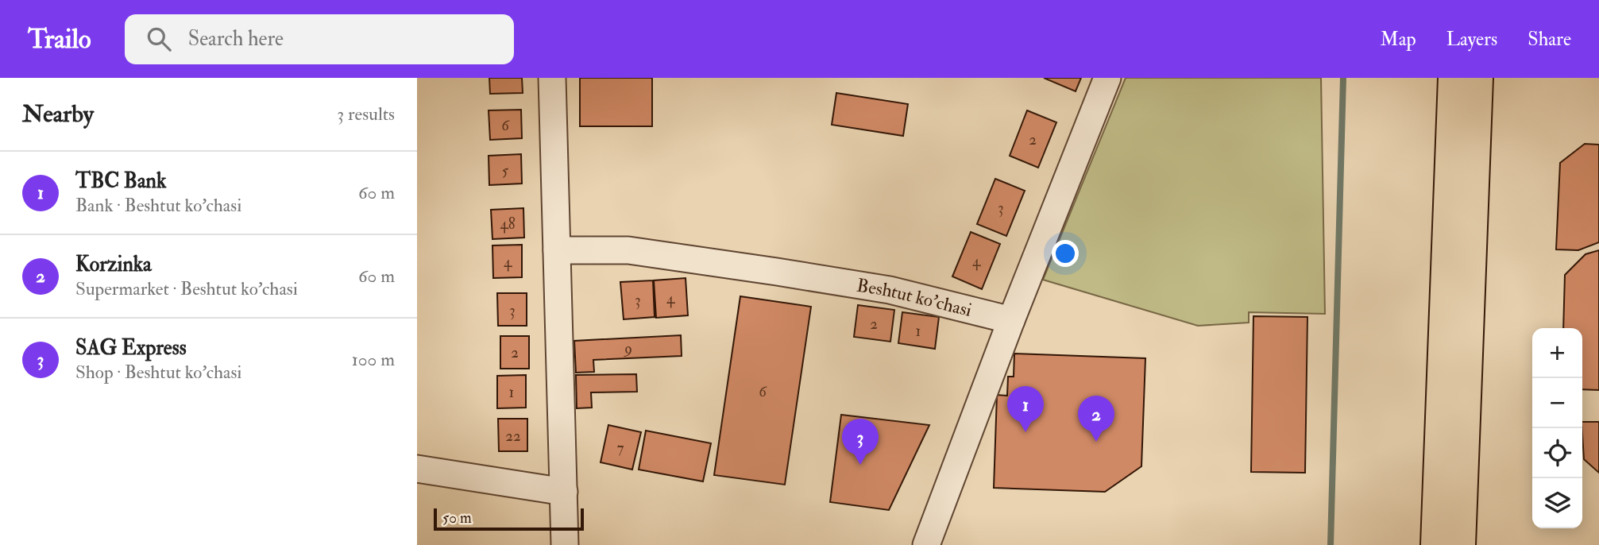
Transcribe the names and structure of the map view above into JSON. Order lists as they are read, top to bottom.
{
  "streets": {
    "street": ["Beshtut ko'chasi"]
  },
  "house_numbers": [
    "6",
    "2",
    "5",
    "3",
    "48",
    "4",
    "4",
    "4",
    "3",
    "3",
    "2",
    "1",
    "9",
    "2",
    "6",
    "1",
    "22",
    "7"
  ],
  "scale_bar": "50 m",
  "page": {
    "header": "Trailo",
    "search": "Search here",
    "nav": ["Map", "Layers", "Share"],
    "heading": ["Nearby", "3 results"],
    "list": [
      {
        "mark": "1",
        "name": "TBC Bank",
        "note": "Bank · Beshtut ko'chasi",
        "value": "60 m"
      },
      {
        "mark": "2",
        "name": "Korzinka",
        "note": "Supermarket · Beshtut ko'chasi",
        "value": "60 m"
      },
      {
        "mark": "3",
        "name": "SAG Express",
        "note": "Shop · Beshtut ko'chasi",
        "value": "100 m"
      }
    ],
    "map_buttons": ["+", "−"],
    "pins": ["1", "2", "3"],
    "scale": "50 m"
  }
}
